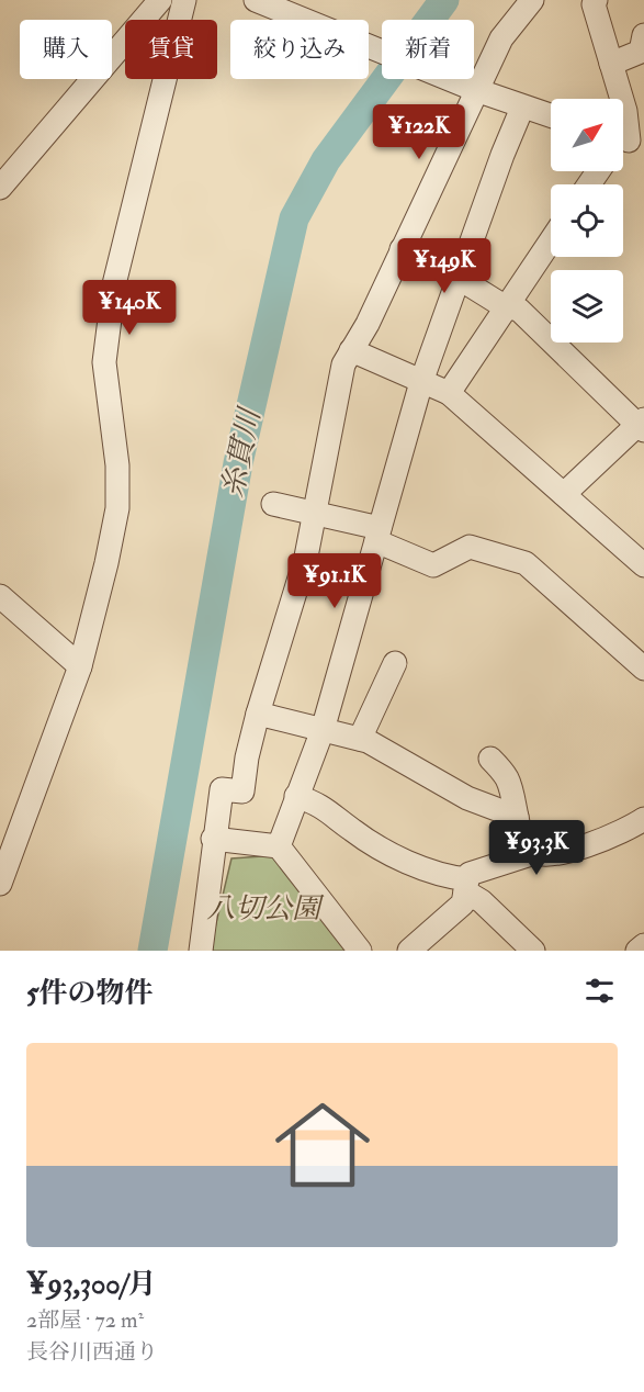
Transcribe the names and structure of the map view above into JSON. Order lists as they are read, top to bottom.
{
  "water": ["糸貫川"],
  "parks": ["八切公園"],
  "north": "top right",
  "page": {
    "chip": [
      "購入",
      "賃貸",
      "絞り込み",
      "新着"
    ],
    "price": [
      "¥122K",
      "¥149K",
      "¥140K",
      "¥91.1K",
      "¥93.3K"
    ],
    "heading": "5件の物件",
    "list": [
      {
        "name": "¥93,300/月",
        "note": "2部屋 · 72 m² · 長谷川西通り"
      }
    ]
  }
}
